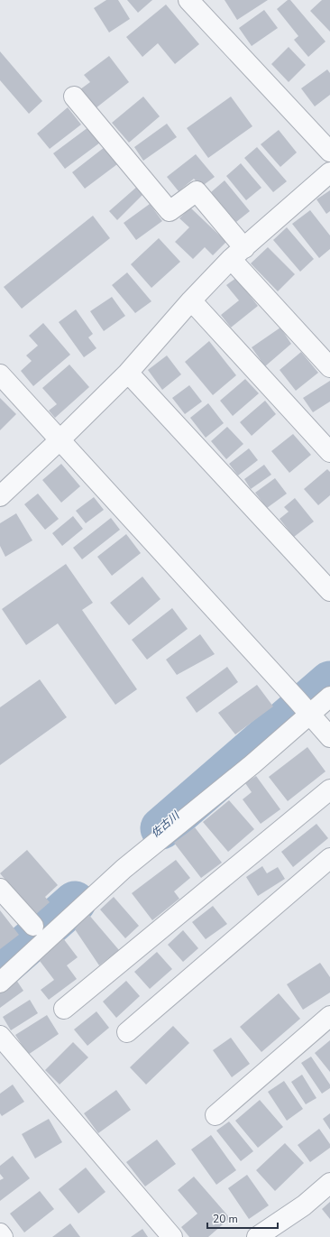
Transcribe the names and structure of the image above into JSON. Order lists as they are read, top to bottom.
{
  "water": ["佐古川"],
  "scale_bar": "20 m"
}
